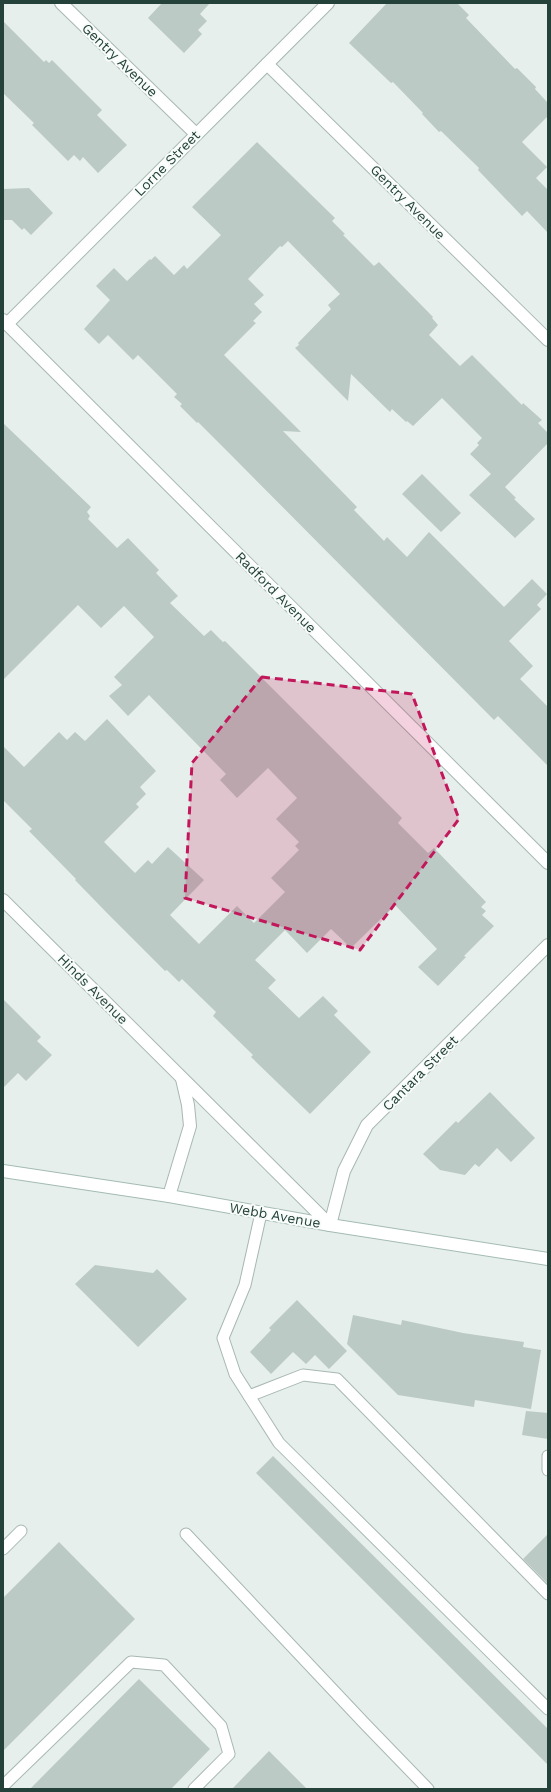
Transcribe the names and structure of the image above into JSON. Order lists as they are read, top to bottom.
{
  "streets": {
    "street": [
      "Gentry Avenue",
      "Lorne Street",
      "Radford Avenue",
      "Hinds Avenue",
      "Cantara Street",
      "Webb Avenue"
    ]
  },
  "crossings": [
    ["Gentry Avenue", "Lorne Street"],
    ["Lorne Street", "Radford Avenue"],
    ["Hinds Avenue", "Cantara Street"],
    ["Hinds Avenue", "Webb Avenue"],
    ["Cantara Street", "Webb Avenue"]
  ]
}
